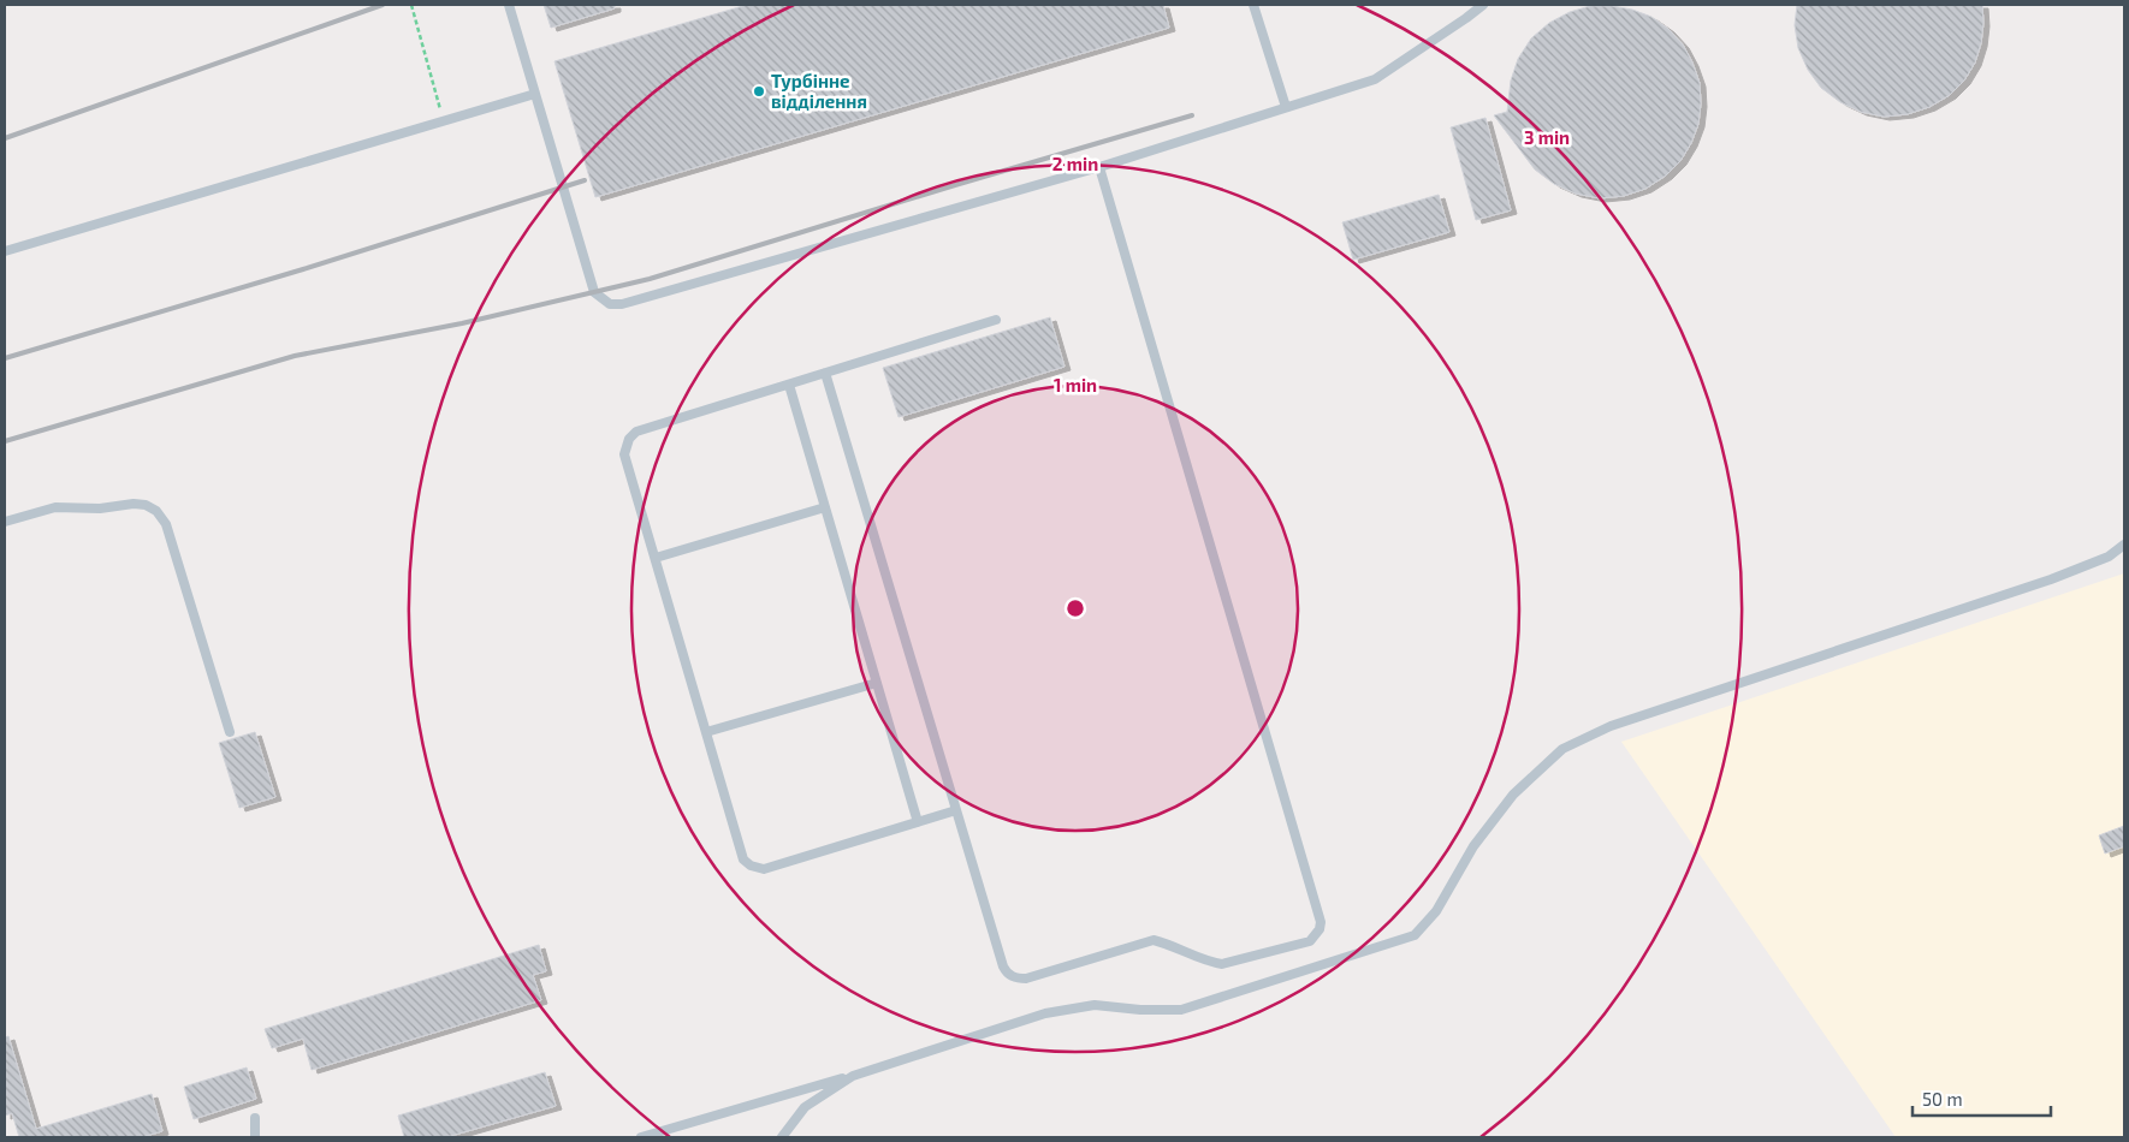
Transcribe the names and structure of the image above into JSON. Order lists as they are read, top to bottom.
{
  "places": ["Турбінне відділення"],
  "scale_bar": "50 m",
  "rings": ["3 min", "2 min", "1 min"]
}
